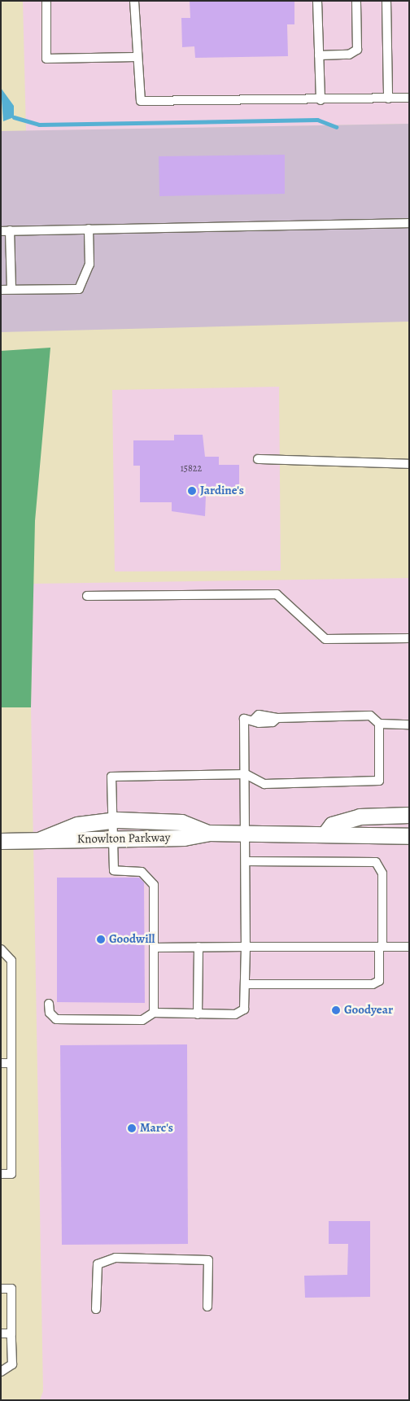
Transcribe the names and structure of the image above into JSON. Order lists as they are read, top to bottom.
{
  "streets": {
    "street": ["Knowlton Parkway"]
  },
  "places": [
    "Jardine's",
    "Goodwill",
    "Goodyear",
    "Marc's"
  ],
  "house_numbers": ["15822"]
}
